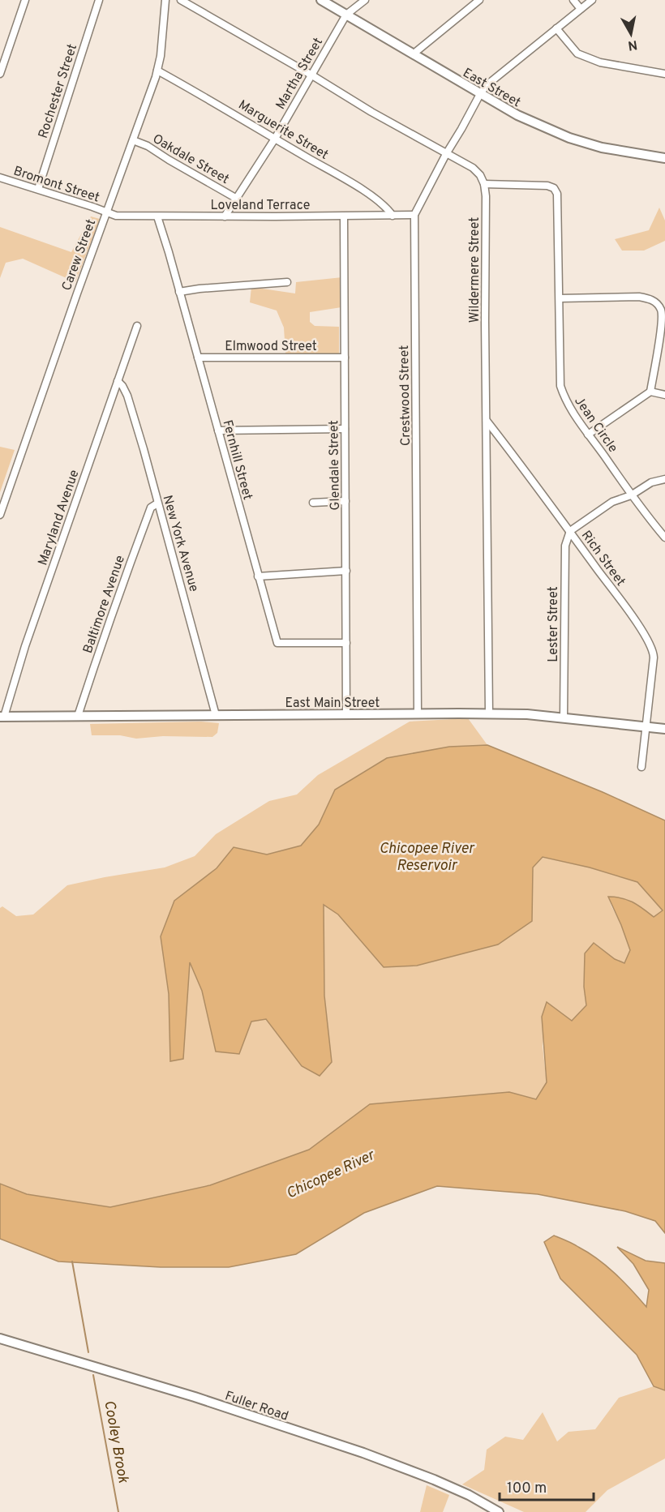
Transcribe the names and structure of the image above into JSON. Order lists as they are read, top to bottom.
{
  "streets": {
    "main road": ["East Street", "East Main Street", "Fuller Road"],
    "street": [
      "Martha Street",
      "Rochester Street",
      "Marguerite Street",
      "Oakdale Street",
      "Bromont Street",
      "Loveland Terrace",
      "Carew Street",
      "Wildermere Street",
      "Elmwood Street",
      "Crestwood Street",
      "Jean Circle",
      "Fernhill Street",
      "Glendale Street",
      "Maryland Avenue",
      "New York Avenue",
      "Rich Street",
      "Baltimore Avenue",
      "Lester Street"
    ]
  },
  "crossings": [
    ["Martha Street", "East Street"],
    ["Martha Street", "Marguerite Street"],
    ["Martha Street", "Oakdale Street"],
    ["Martha Street", "Loveland Terrace"],
    ["East Street", "Crestwood Street"],
    ["Rochester Street", "Bromont Street"],
    ["Marguerite Street", "Loveland Terrace"],
    ["Marguerite Street", "Carew Street"],
    ["Oakdale Street", "Carew Street"],
    ["Bromont Street", "Loveland Terrace"],
    ["Bromont Street", "Carew Street"],
    ["Loveland Terrace", "Carew Street"],
    ["Loveland Terrace", "Crestwood Street"],
    ["Loveland Terrace", "Fernhill Street"],
    ["Loveland Terrace", "Glendale Street"],
    ["Wildermere Street", "Jean Circle"],
    ["Wildermere Street", "Rich Street"],
    ["Wildermere Street", "East Main Street"],
    ["Elmwood Street", "Fernhill Street"],
    ["Elmwood Street", "Glendale Street"],
    ["Crestwood Street", "East Main Street"],
    ["Fernhill Street", "Glendale Street"],
    ["Glendale Street", "East Main Street"],
    ["Maryland Avenue", "New York Avenue"],
    ["Maryland Avenue", "East Main Street"],
    ["New York Avenue", "Baltimore Avenue"],
    ["New York Avenue", "East Main Street"],
    ["Rich Street", "Lester Street"],
    ["Rich Street", "East Main Street"],
    ["Baltimore Avenue", "East Main Street"],
    ["Lester Street", "East Main Street"]
  ],
  "water": ["Chicopee River Reservoir", "Chicopee River", "Cooley Brook"],
  "scale_bar": "100 m",
  "north": "bottom"
}
